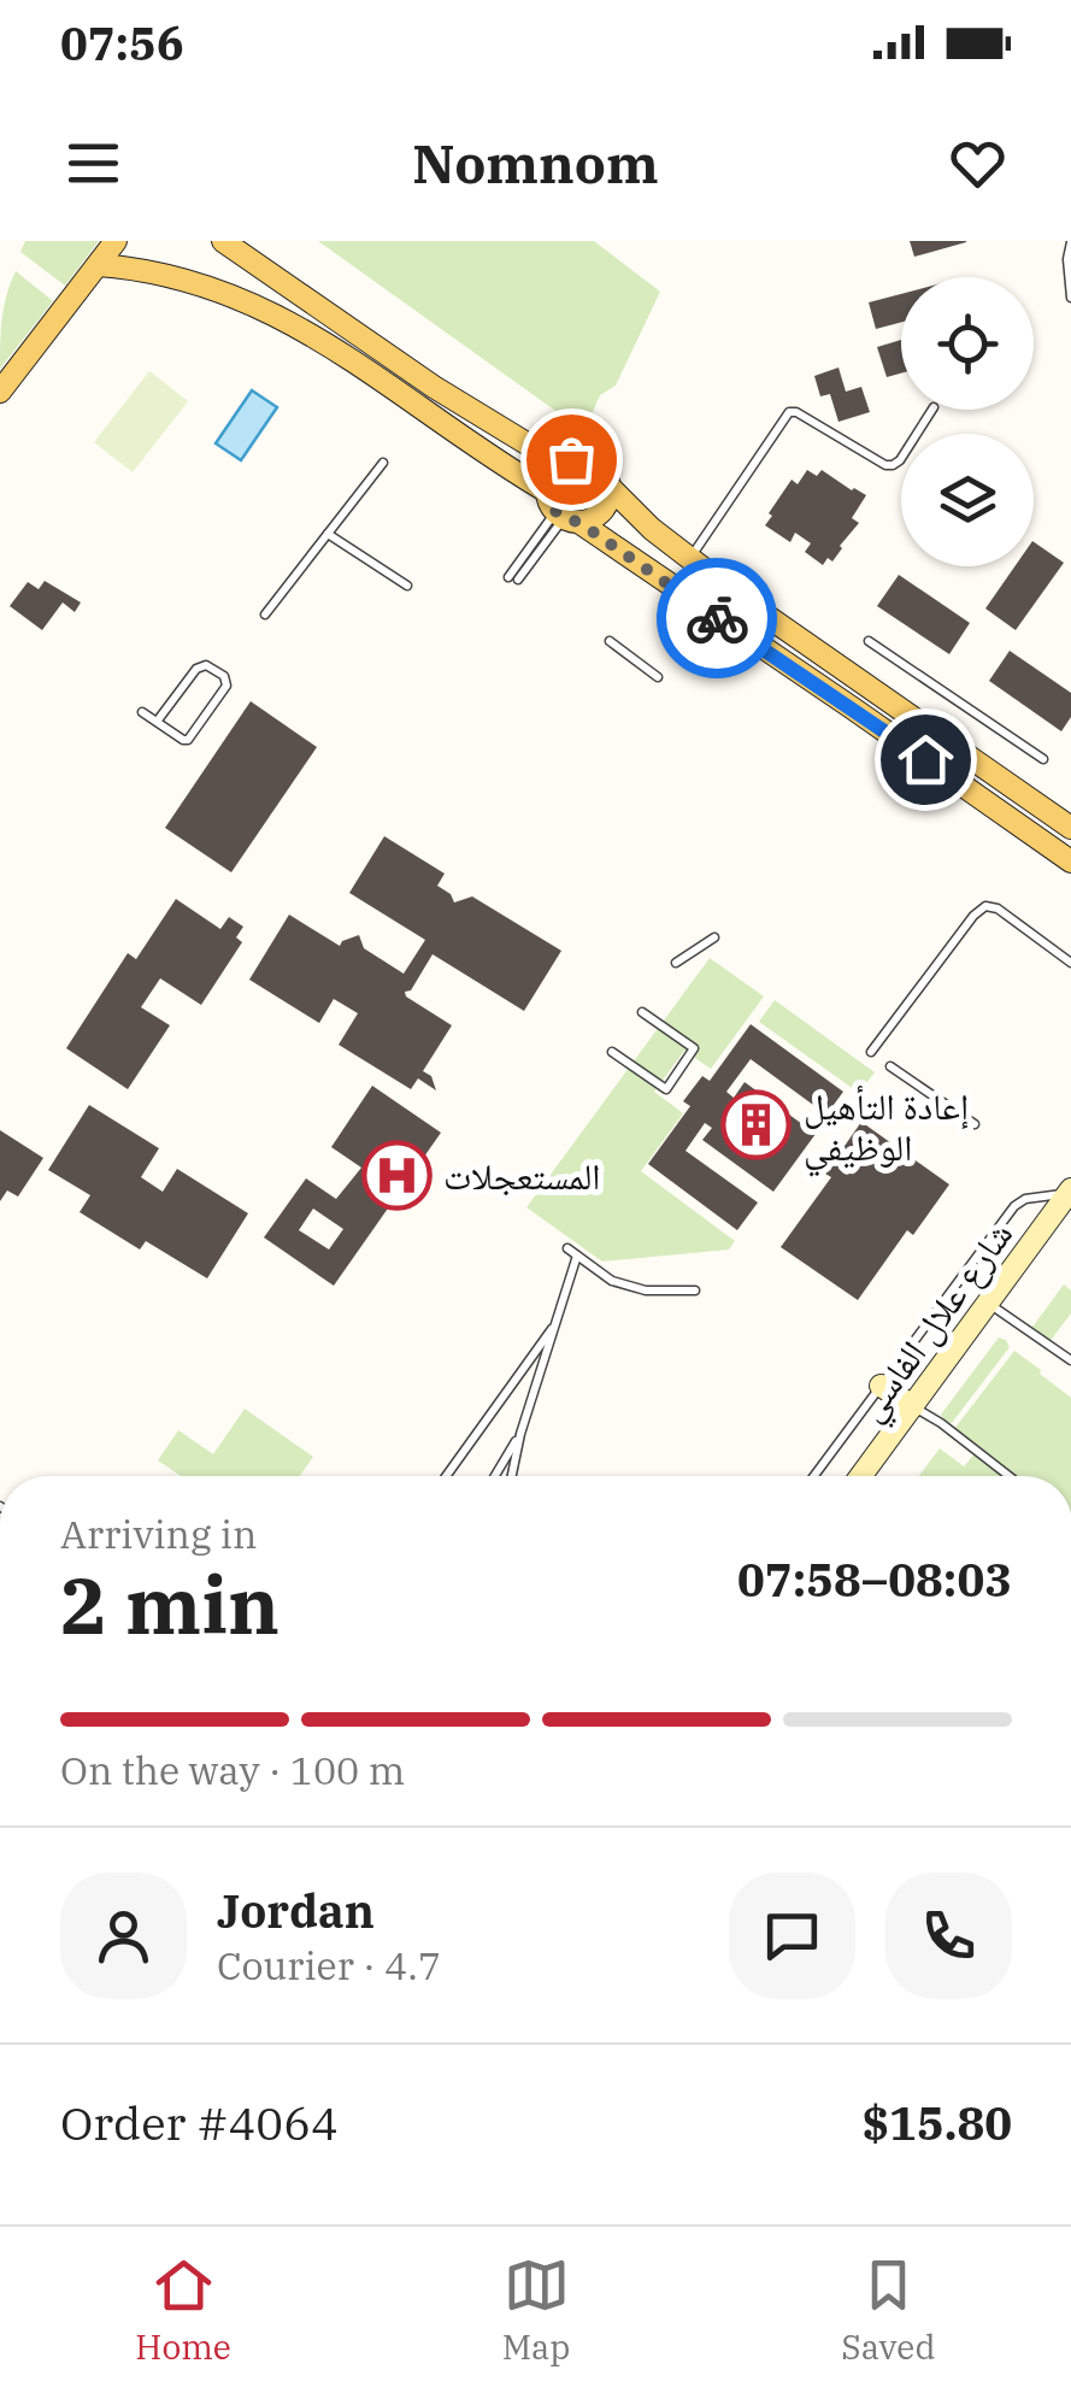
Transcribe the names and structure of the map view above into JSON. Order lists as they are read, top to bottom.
{
  "streets": {
    "street": ["شارع علال الفاسي"]
  },
  "places": {
    "building": ["إعادة التأهيل الوظيفي"],
    "hospital": ["المستعجلات"]
  },
  "page": {
    "status": "07:56",
    "header": "Nomnom",
    "heading": ["2 min", "Arriving in", "07:58–08:03"],
    "panel": [
      "Jordan",
      "Courier · 4.7",
      "Order #4064",
      "$15.80"
    ],
    "bar": "On the way · 100 m",
    "tabs": ["Home", "Map", "Saved"]
  }
}
